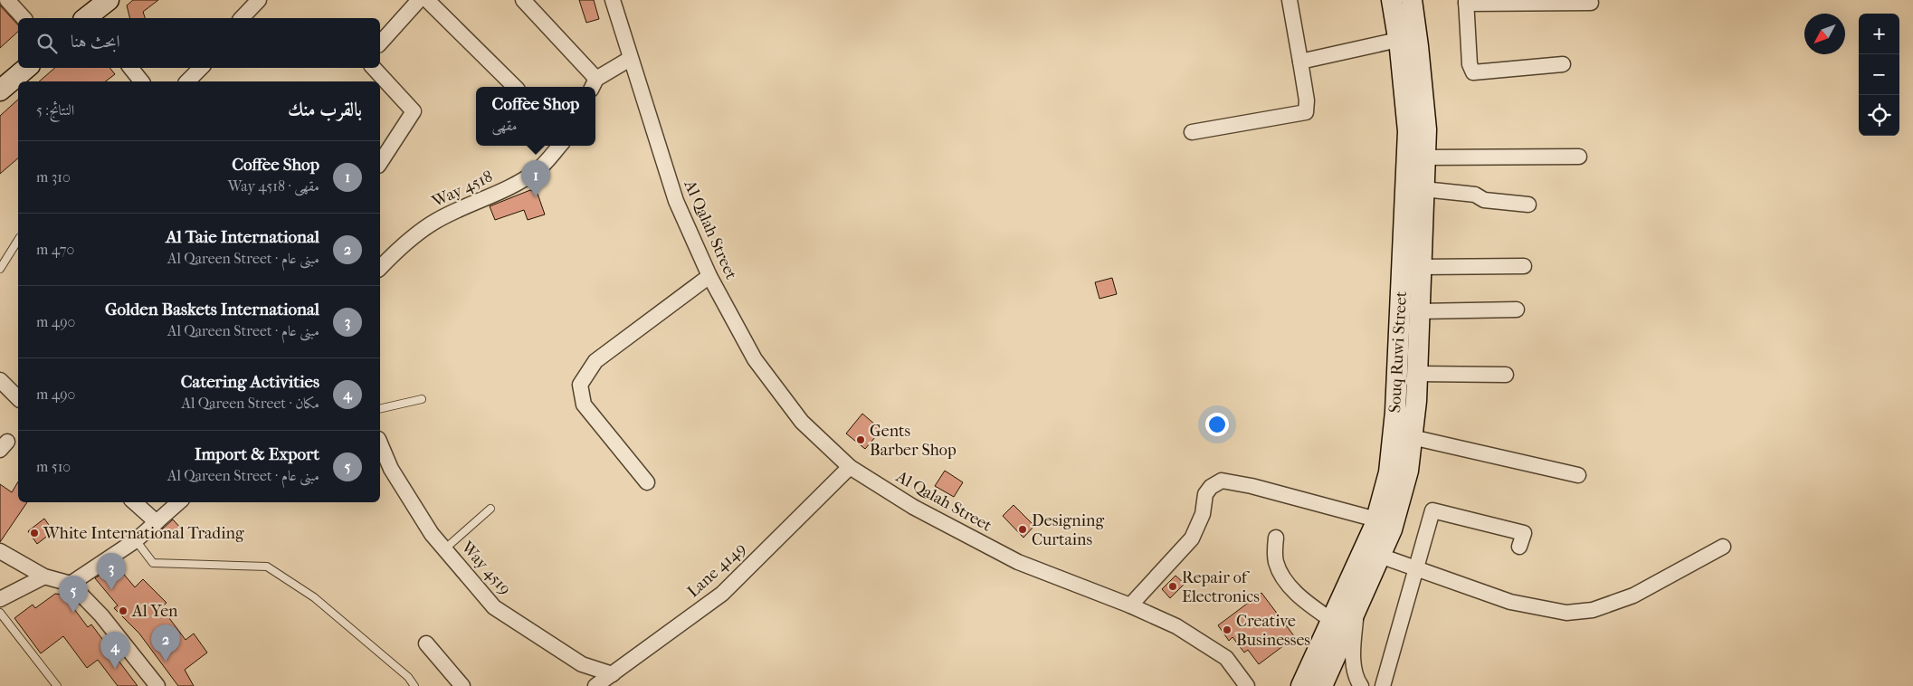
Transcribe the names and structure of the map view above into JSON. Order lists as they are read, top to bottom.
{
  "streets": {
    "main road": ["Souq Ruwi Street"],
    "street": [
      "Way 4518",
      "Al Qalah Street",
      "Way 4519",
      "Lane 4149"
    ]
  },
  "crossings": [
    ["Al Qalah Street", "Lane 4149"],
    ["Way 4519", "Lane 4149"]
  ],
  "places": [
    "Gents Barber Shop",
    "Designing Curtains",
    "White International Trading",
    "Repair of Electronics",
    "Al Yen",
    "Creative Businesses"
  ],
  "north": "bottom left",
  "page": {
    "map_buttons": ["+", "−"],
    "search": "ابحث هنا",
    "heading": ["بالقرب منك", "النتائج: 5"],
    "popup": ["Coffee Shop", "مقهى"],
    "list": [
      {
        "mark": "1",
        "name": "Coffee Shop",
        "note": "مقهى · Way 4518",
        "value": "310 m"
      },
      {
        "mark": "2",
        "name": "Al Taie International",
        "note": "مبنى عام · Al Qareen Street",
        "value": "470 m"
      },
      {
        "mark": "3",
        "name": "Golden Baskets International",
        "note": "مبنى عام · Al Qareen Street",
        "value": "490 m"
      },
      {
        "mark": "4",
        "name": "Catering Activities",
        "note": "مكان · Al Qareen Street",
        "value": "490 m"
      },
      {
        "mark": "5",
        "name": "Import & Export",
        "note": "مبنى عام · Al Qareen Street",
        "value": "510 m"
      }
    ],
    "pins": [
      "1",
      "3",
      "5",
      "2",
      "4"
    ]
  }
}
